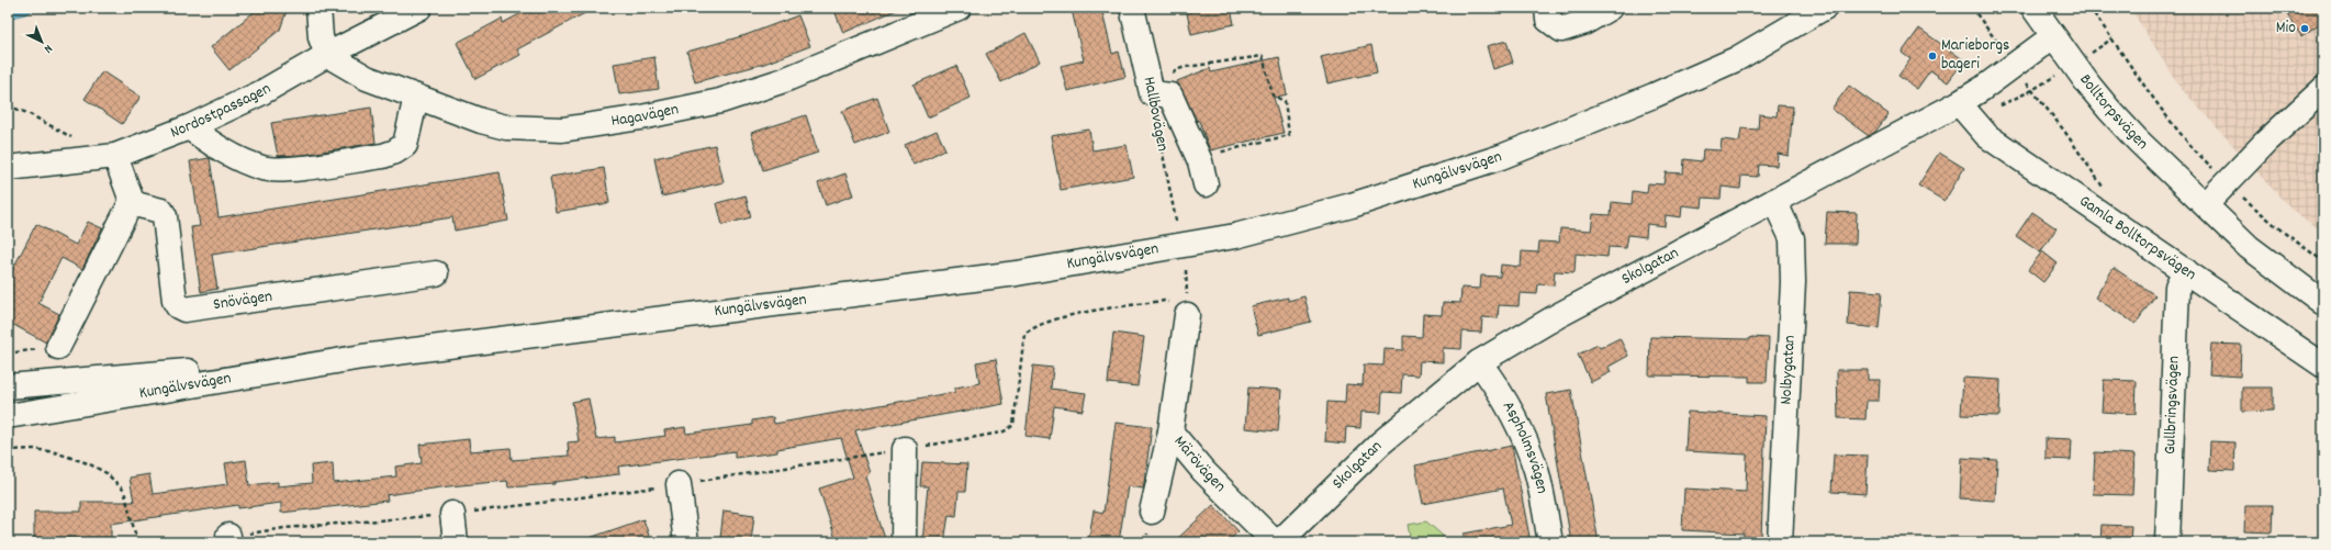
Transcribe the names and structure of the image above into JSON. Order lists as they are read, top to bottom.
{
  "streets": {
    "street": [
      "Nordostpassagen",
      "Bolltorpsvägen",
      "Hallbovägen",
      "Hagavägen",
      "Kungälvsvägen",
      "Gamla Bolltorpsvägen",
      "Skolgatan",
      "Snövägen",
      "Nolbygatan",
      "Gullbringsvägen",
      "Aspholmsvägen",
      "Märövägen"
    ]
  },
  "crossings": [
    ["Nordostpassagen", "Hagavägen"],
    ["Bolltorpsvägen", "Skolgatan"],
    ["Gamla Bolltorpsvägen", "Skolgatan"],
    ["Gamla Bolltorpsvägen", "Gullbringsvägen"],
    ["Skolgatan", "Nolbygatan"],
    ["Skolgatan", "Aspholmsvägen"]
  ],
  "places": ["Mio", "Marieborgs bageri"],
  "north": "bottom right"
}
